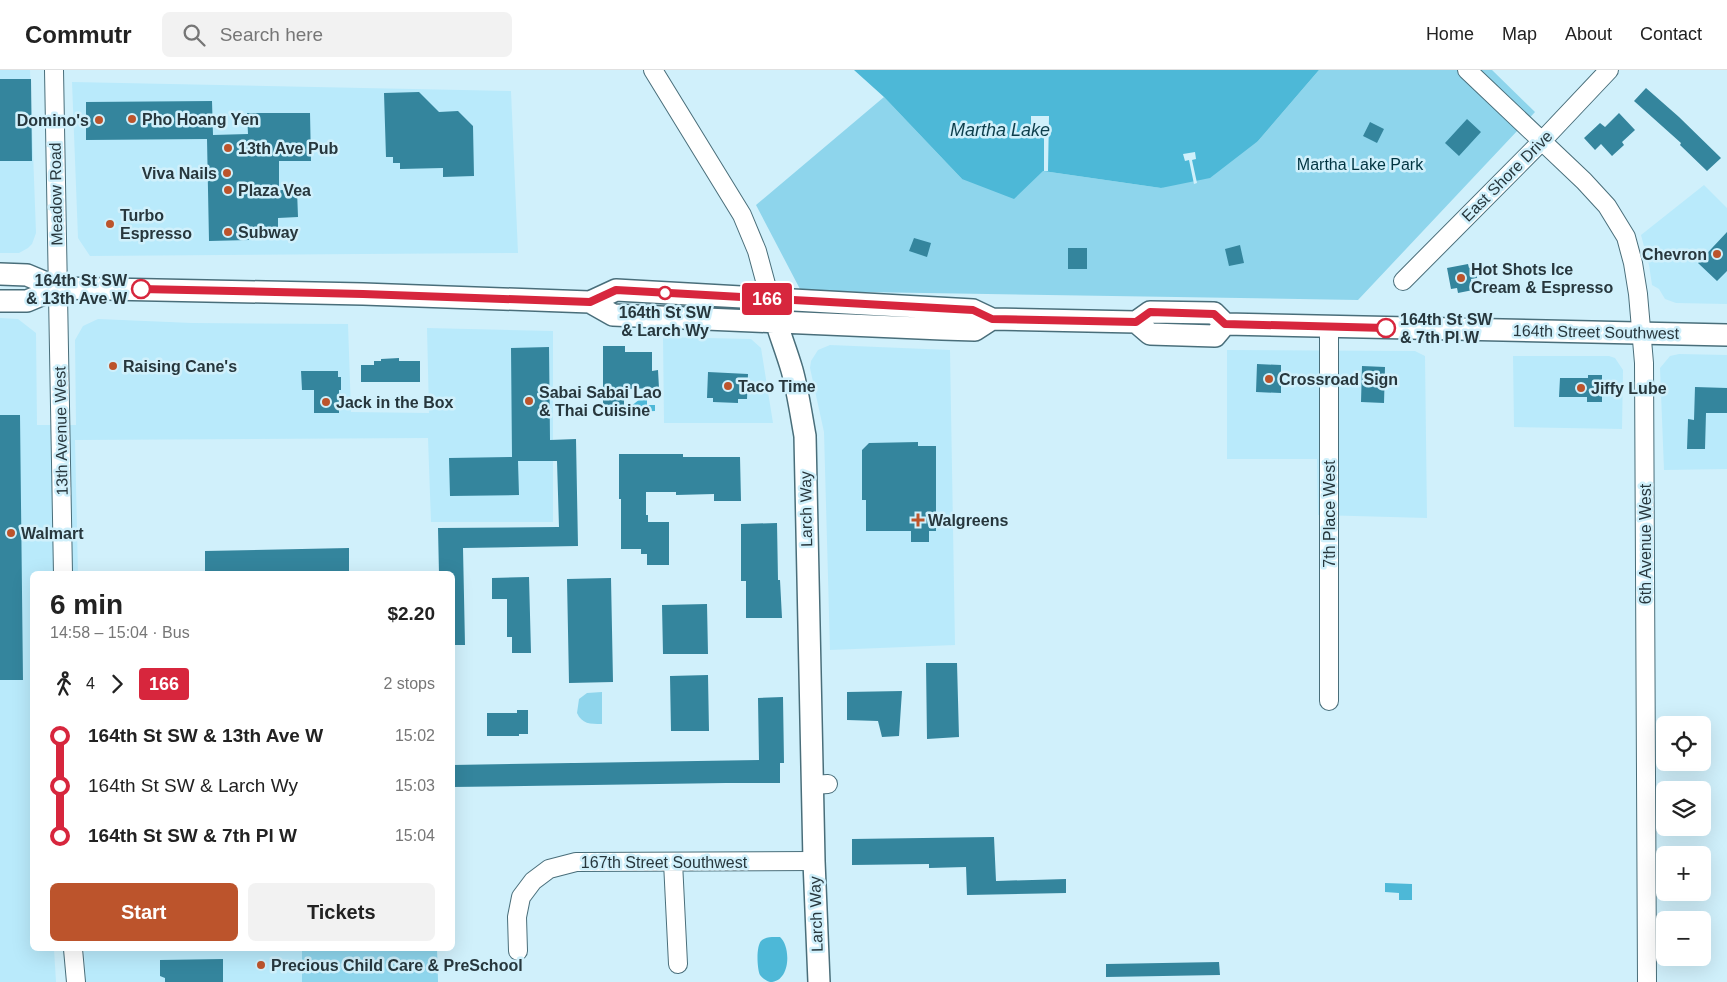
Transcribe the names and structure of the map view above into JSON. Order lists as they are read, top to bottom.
{
  "streets": {
    "main road": ["164th Street Southwest", "Larch Way"],
    "street": [
      "East Shore Drive",
      "Meadow Road",
      "13th Avenue West",
      "7th Place West",
      "6th Avenue West",
      "167th Street Southwest"
    ]
  },
  "crossings": [
    ["East Shore Drive", "6th Avenue West"],
    ["Meadow Road", "164th Street Southwest"],
    ["Meadow Road", "13th Avenue West"],
    ["164th Street Southwest", "13th Avenue West"],
    ["164th Street Southwest", "Larch Way"],
    ["164th Street Southwest", "7th Place West"],
    ["164th Street Southwest", "6th Avenue West"],
    ["Larch Way", "167th Street Southwest"]
  ],
  "water": ["Martha Lake"],
  "parks": ["Martha Lake Park"],
  "places": {
    "other": [
      "Pho Hoang Yen",
      "Domino's",
      "13th Ave Pub",
      "Viva Nails",
      "Plaza Vea",
      "Turbo Espresso",
      "Subway",
      "Chevron",
      "Hot Shots Ice Cream & Espresso",
      "164th St SW & 13th Ave W",
      "164th St SW & Larch Wy",
      "164th St SW & 7th Pl W",
      "Raising Cane's",
      "Crossroad Sign",
      "Taco Time",
      "Jiffy Lube",
      "Sabai Sabai Lao & Thai Cuisine",
      "Jack in the Box",
      "Walmart",
      "Precious Child Care & PreSchool"
    ],
    "health": ["Walgreens"]
  },
  "lines": ["bus line 166"],
  "page": {
    "header": "Commutr",
    "search": "Search here",
    "nav": [
      "Home",
      "Map",
      "About",
      "Contact"
    ],
    "on_map": "166",
    "heading": ["6 min", "14:58 – 15:04 · Bus", "$2.20"],
    "legs": ["4", "166", "2 stops"],
    "list": [
      {
        "name": "164th St SW & 13th Ave W",
        "value": "15:02"
      },
      {
        "name": "164th St SW & Larch Wy",
        "value": "15:03"
      },
      {
        "name": "164th St SW & 7th Pl W",
        "value": "15:04"
      }
    ],
    "map_buttons": ["+", "−"],
    "buttons": ["Start", "Tickets"]
  }
}
